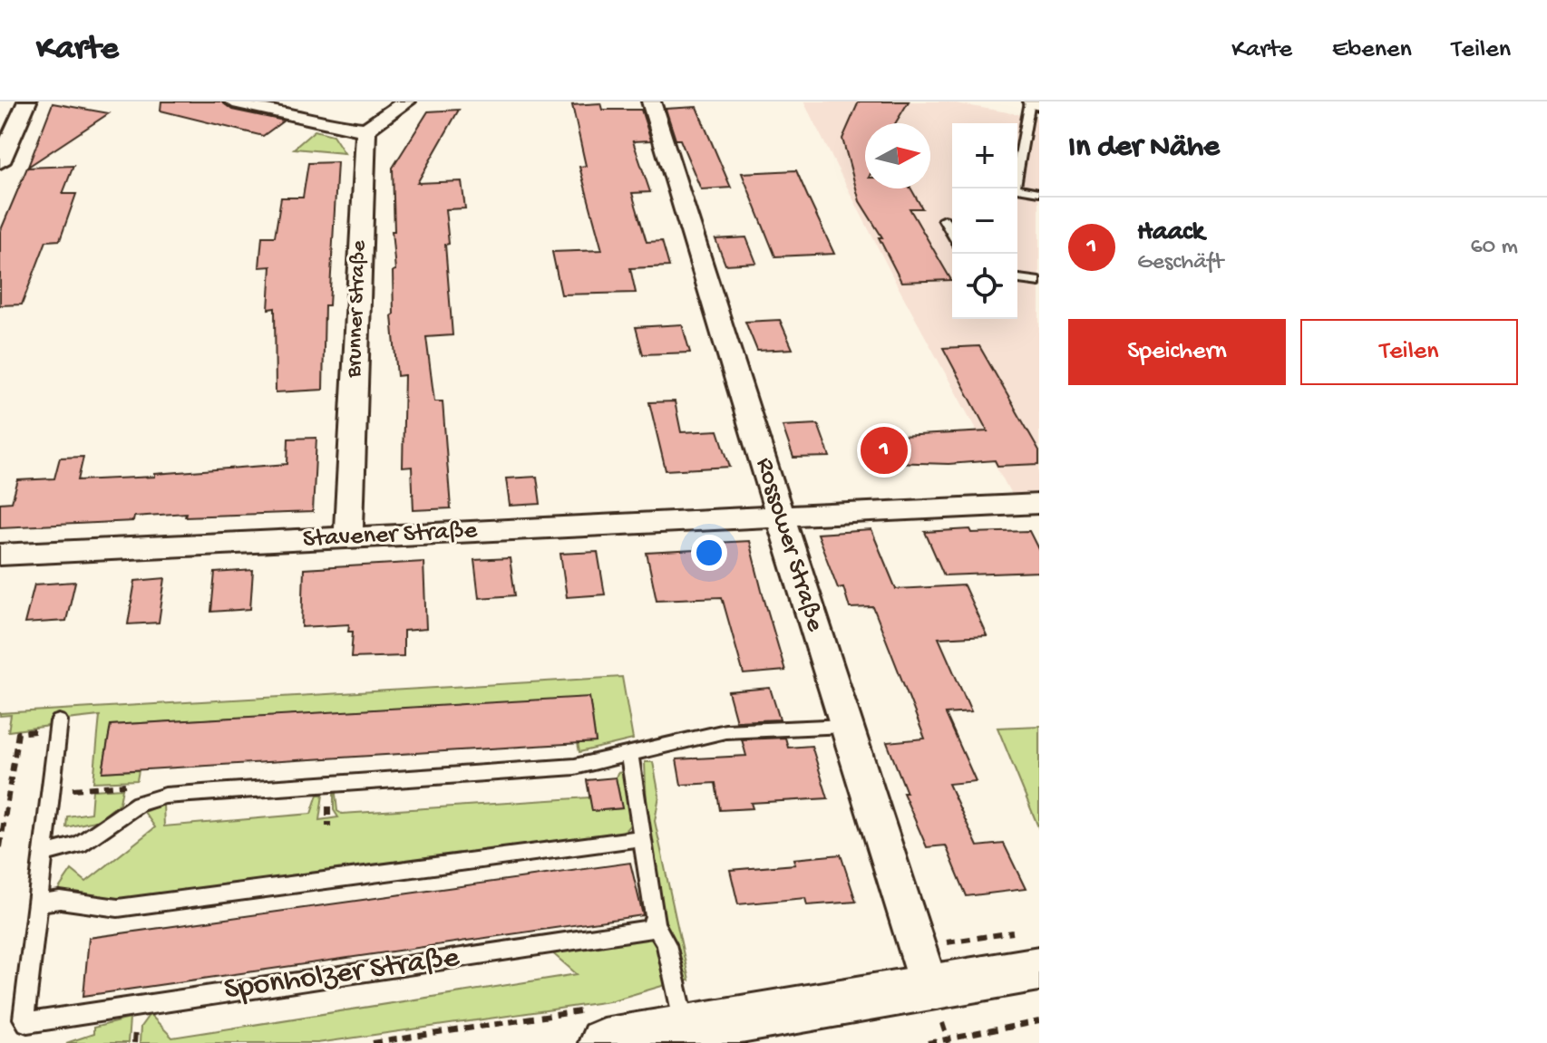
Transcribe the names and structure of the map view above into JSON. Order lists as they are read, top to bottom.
{
  "streets": {
    "street": ["Brunner Straße", "Stavener Straße", "Rossower Straße"],
    "lane": ["Sponholzer Straße"]
  },
  "crossings": [
    ["Brunner Straße", "Stavener Straße"],
    ["Stavener Straße", "Rossower Straße"]
  ],
  "north": "right",
  "page": {
    "header": "Karte",
    "nav": ["Karte", "Ebenen", "Teilen"],
    "heading": "In der Nähe",
    "map_buttons": ["+", "−"],
    "list": [
      {
        "mark": "1",
        "name": "Haack",
        "note": "Geschäft",
        "value": "60 m"
      }
    ],
    "buttons": ["Speichern", "Teilen"],
    "pins": "1"
  }
}
